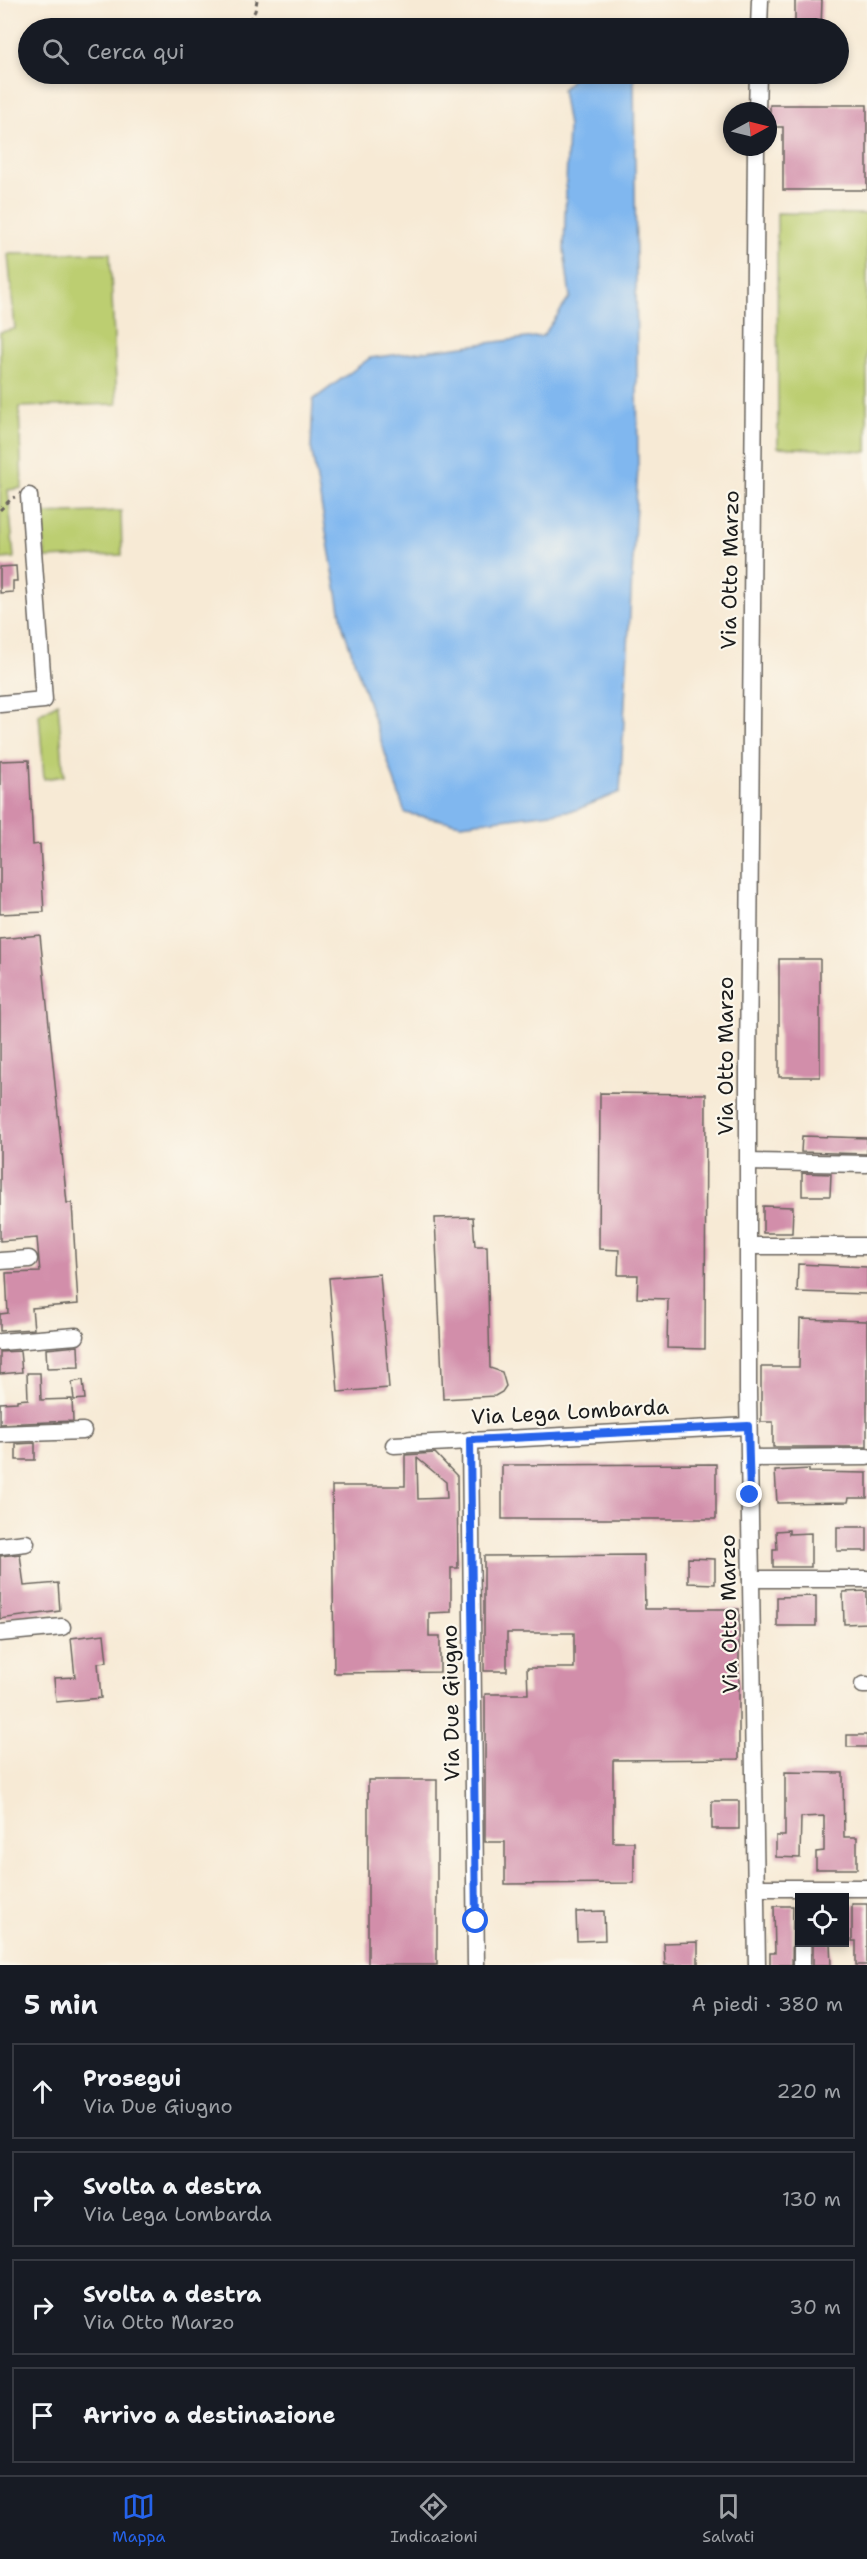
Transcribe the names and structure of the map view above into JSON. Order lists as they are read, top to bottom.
{
  "streets": {
    "street": ["Via Otto Marzo", "Via Lega Lombarda", "Via Due Giugno"]
  },
  "crossings": [
    ["Via Otto Marzo", "Via Lega Lombarda"],
    ["Via Lega Lombarda", "Via Due Giugno"]
  ],
  "north": "right",
  "page": {
    "search": "Cerca qui",
    "heading": ["5 min", "A piedi · 380 m"],
    "list": [
      ["Prosegui", "Via Due Giugno", "220 m"],
      ["Svolta a destra", "Via Lega Lombarda", "130 m"],
      ["Svolta a destra", "Via Otto Marzo", "30 m"],
      "Arrivo a destinazione"
    ],
    "nav": ["Mappa", "Indicazioni", "Salvati"]
  }
}
